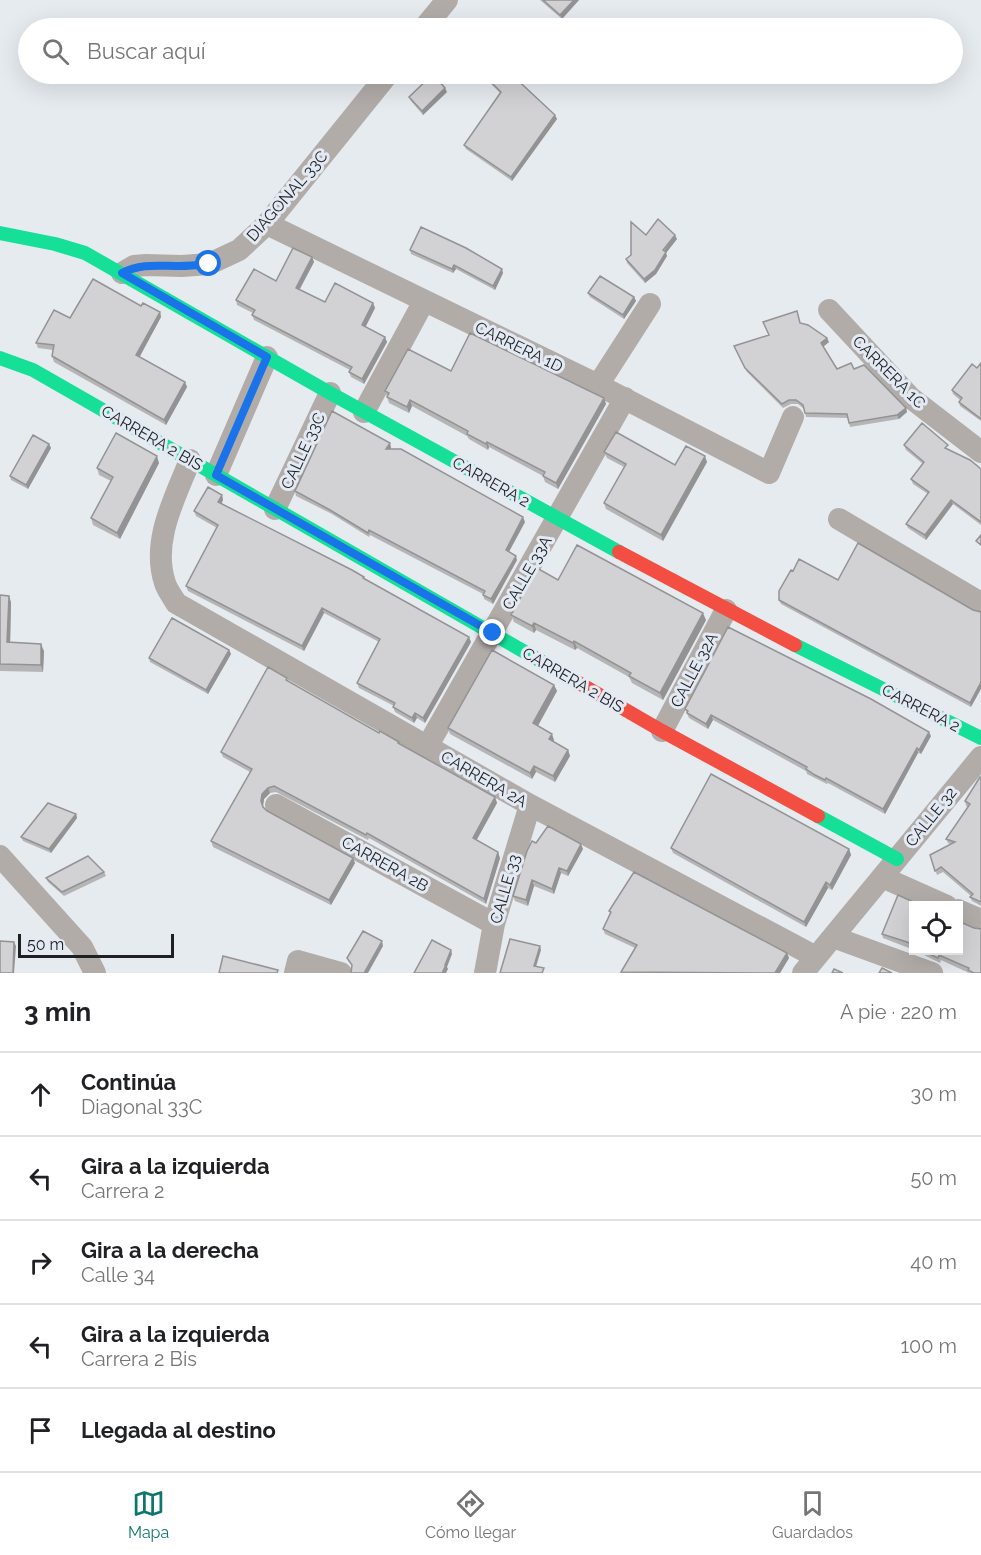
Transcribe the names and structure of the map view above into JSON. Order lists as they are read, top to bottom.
{
  "streets": {
    "street": [
      "DIAGONAL 33C",
      "CARRERA 1D",
      "CARRERA 1C",
      "CARRERA 2 BIS",
      "CALLE 33C",
      "CARRERA 2",
      "CALLE 33A",
      "CALLE 32A",
      "CARRERA 2A",
      "CALLE 32",
      "CARRERA 2B",
      "CALLE 33"
    ]
  },
  "crossings": [
    ["DIAGONAL 33C", "CARRERA 1D"],
    ["DIAGONAL 33C", "CARRERA 2"],
    ["CARRERA 1D", "CALLE 33A"],
    ["CARRERA 2 BIS", "CALLE 33C"],
    ["CARRERA 2 BIS", "CALLE 33A"],
    ["CARRERA 2 BIS", "CALLE 32A"],
    ["CARRERA 2 BIS", "CARRERA 2A"],
    ["CARRERA 2 BIS", "CALLE 32"],
    ["CALLE 33C", "CARRERA 2"],
    ["CARRERA 2", "CALLE 33A"],
    ["CARRERA 2", "CALLE 32A"],
    ["CALLE 33A", "CARRERA 2A"],
    ["CARRERA 2A", "CALLE 32"],
    ["CARRERA 2A", "CALLE 33"],
    ["CARRERA 2B", "CALLE 33"]
  ],
  "scale_bar": "50 m",
  "page": {
    "search": "Buscar aquí",
    "scale": "50 m",
    "heading": ["3 min", "A pie · 220 m"],
    "list": [
      ["Continúa", "Diagonal 33C", "30 m"],
      ["Gira a la izquierda", "Carrera 2", "50 m"],
      ["Gira a la derecha", "Calle 34", "40 m"],
      ["Gira a la izquierda", "Carrera 2 Bis", "100 m"],
      "Llegada al destino"
    ],
    "nav": ["Mapa", "Cómo llegar", "Guardados"]
  }
}
